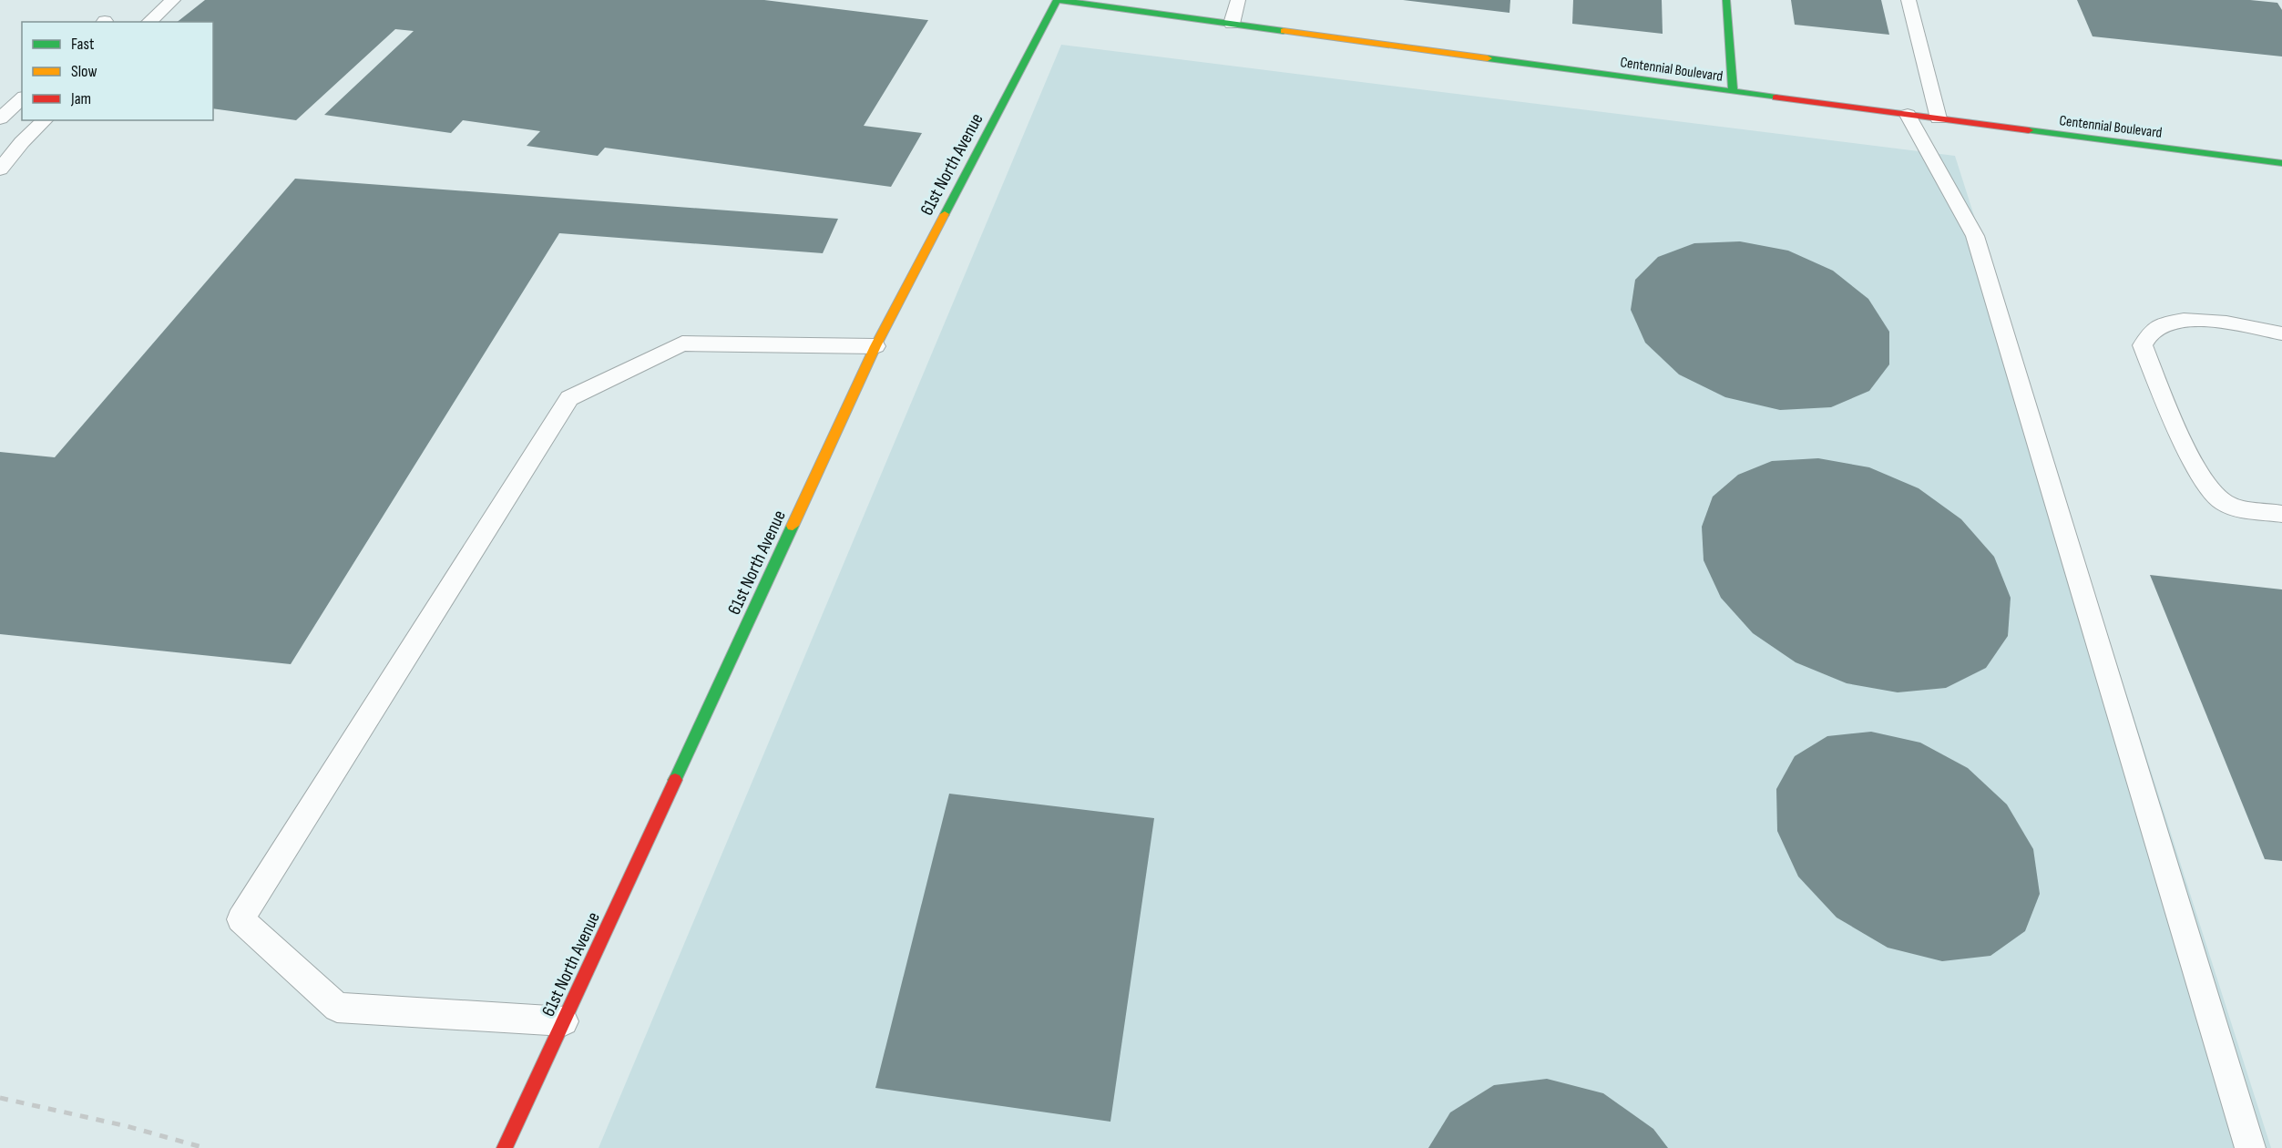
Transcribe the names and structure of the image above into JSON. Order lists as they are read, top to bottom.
{
  "streets": {
    "street": ["Centennial Boulevard", "61st North Avenue"]
  },
  "crossings": [
    ["Centennial Boulevard", "61st North Avenue"]
  ],
  "legend": ["Fast", "Slow", "Jam"]
}
